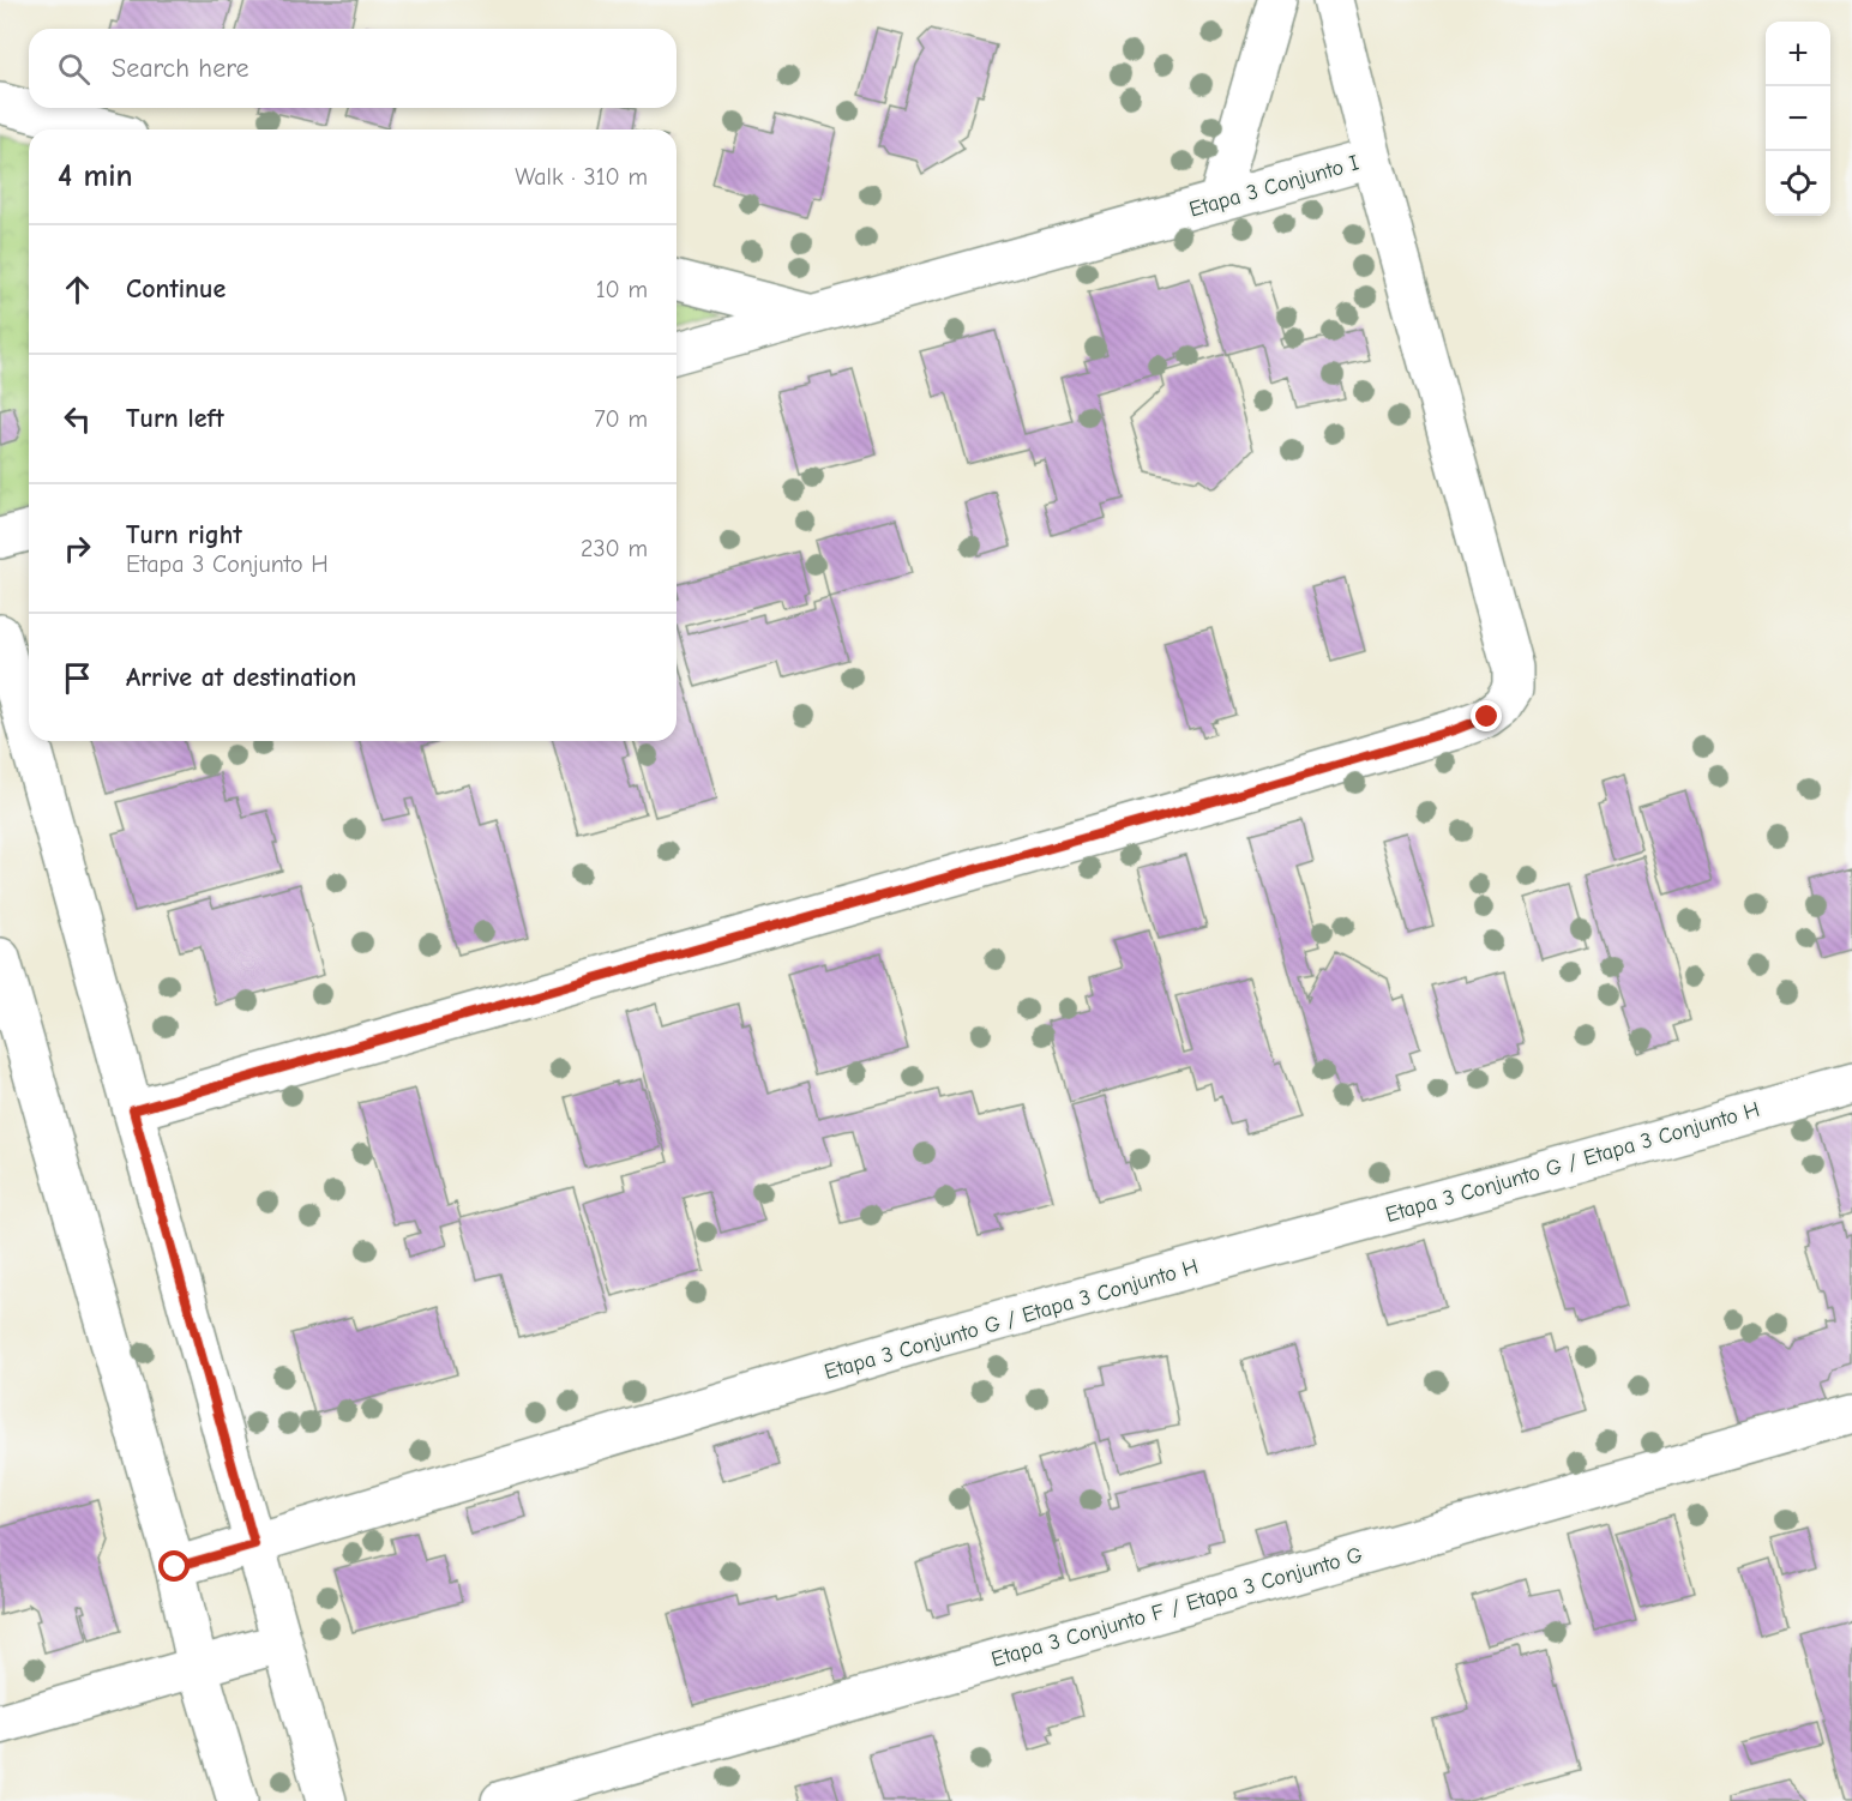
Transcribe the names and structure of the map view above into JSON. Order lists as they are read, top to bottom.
{
  "streets": {
    "street": ["Etapa 3 Conjunto I", "Etapa 3 Conjunto G / Etapa 3 Conjunto H", "Etapa 3 Conjunto F / Etapa 3 Conjunto G"]
  },
  "page": {
    "map_buttons": ["+", "−"],
    "search": "Search here",
    "heading": ["4 min", "Walk · 310 m"],
    "list": [
      ["Continue", "10 m"],
      ["Turn left", "70 m"],
      ["Turn right", "Etapa 3 Conjunto H", "230 m"],
      "Arrive at destination"
    ]
  }
}
